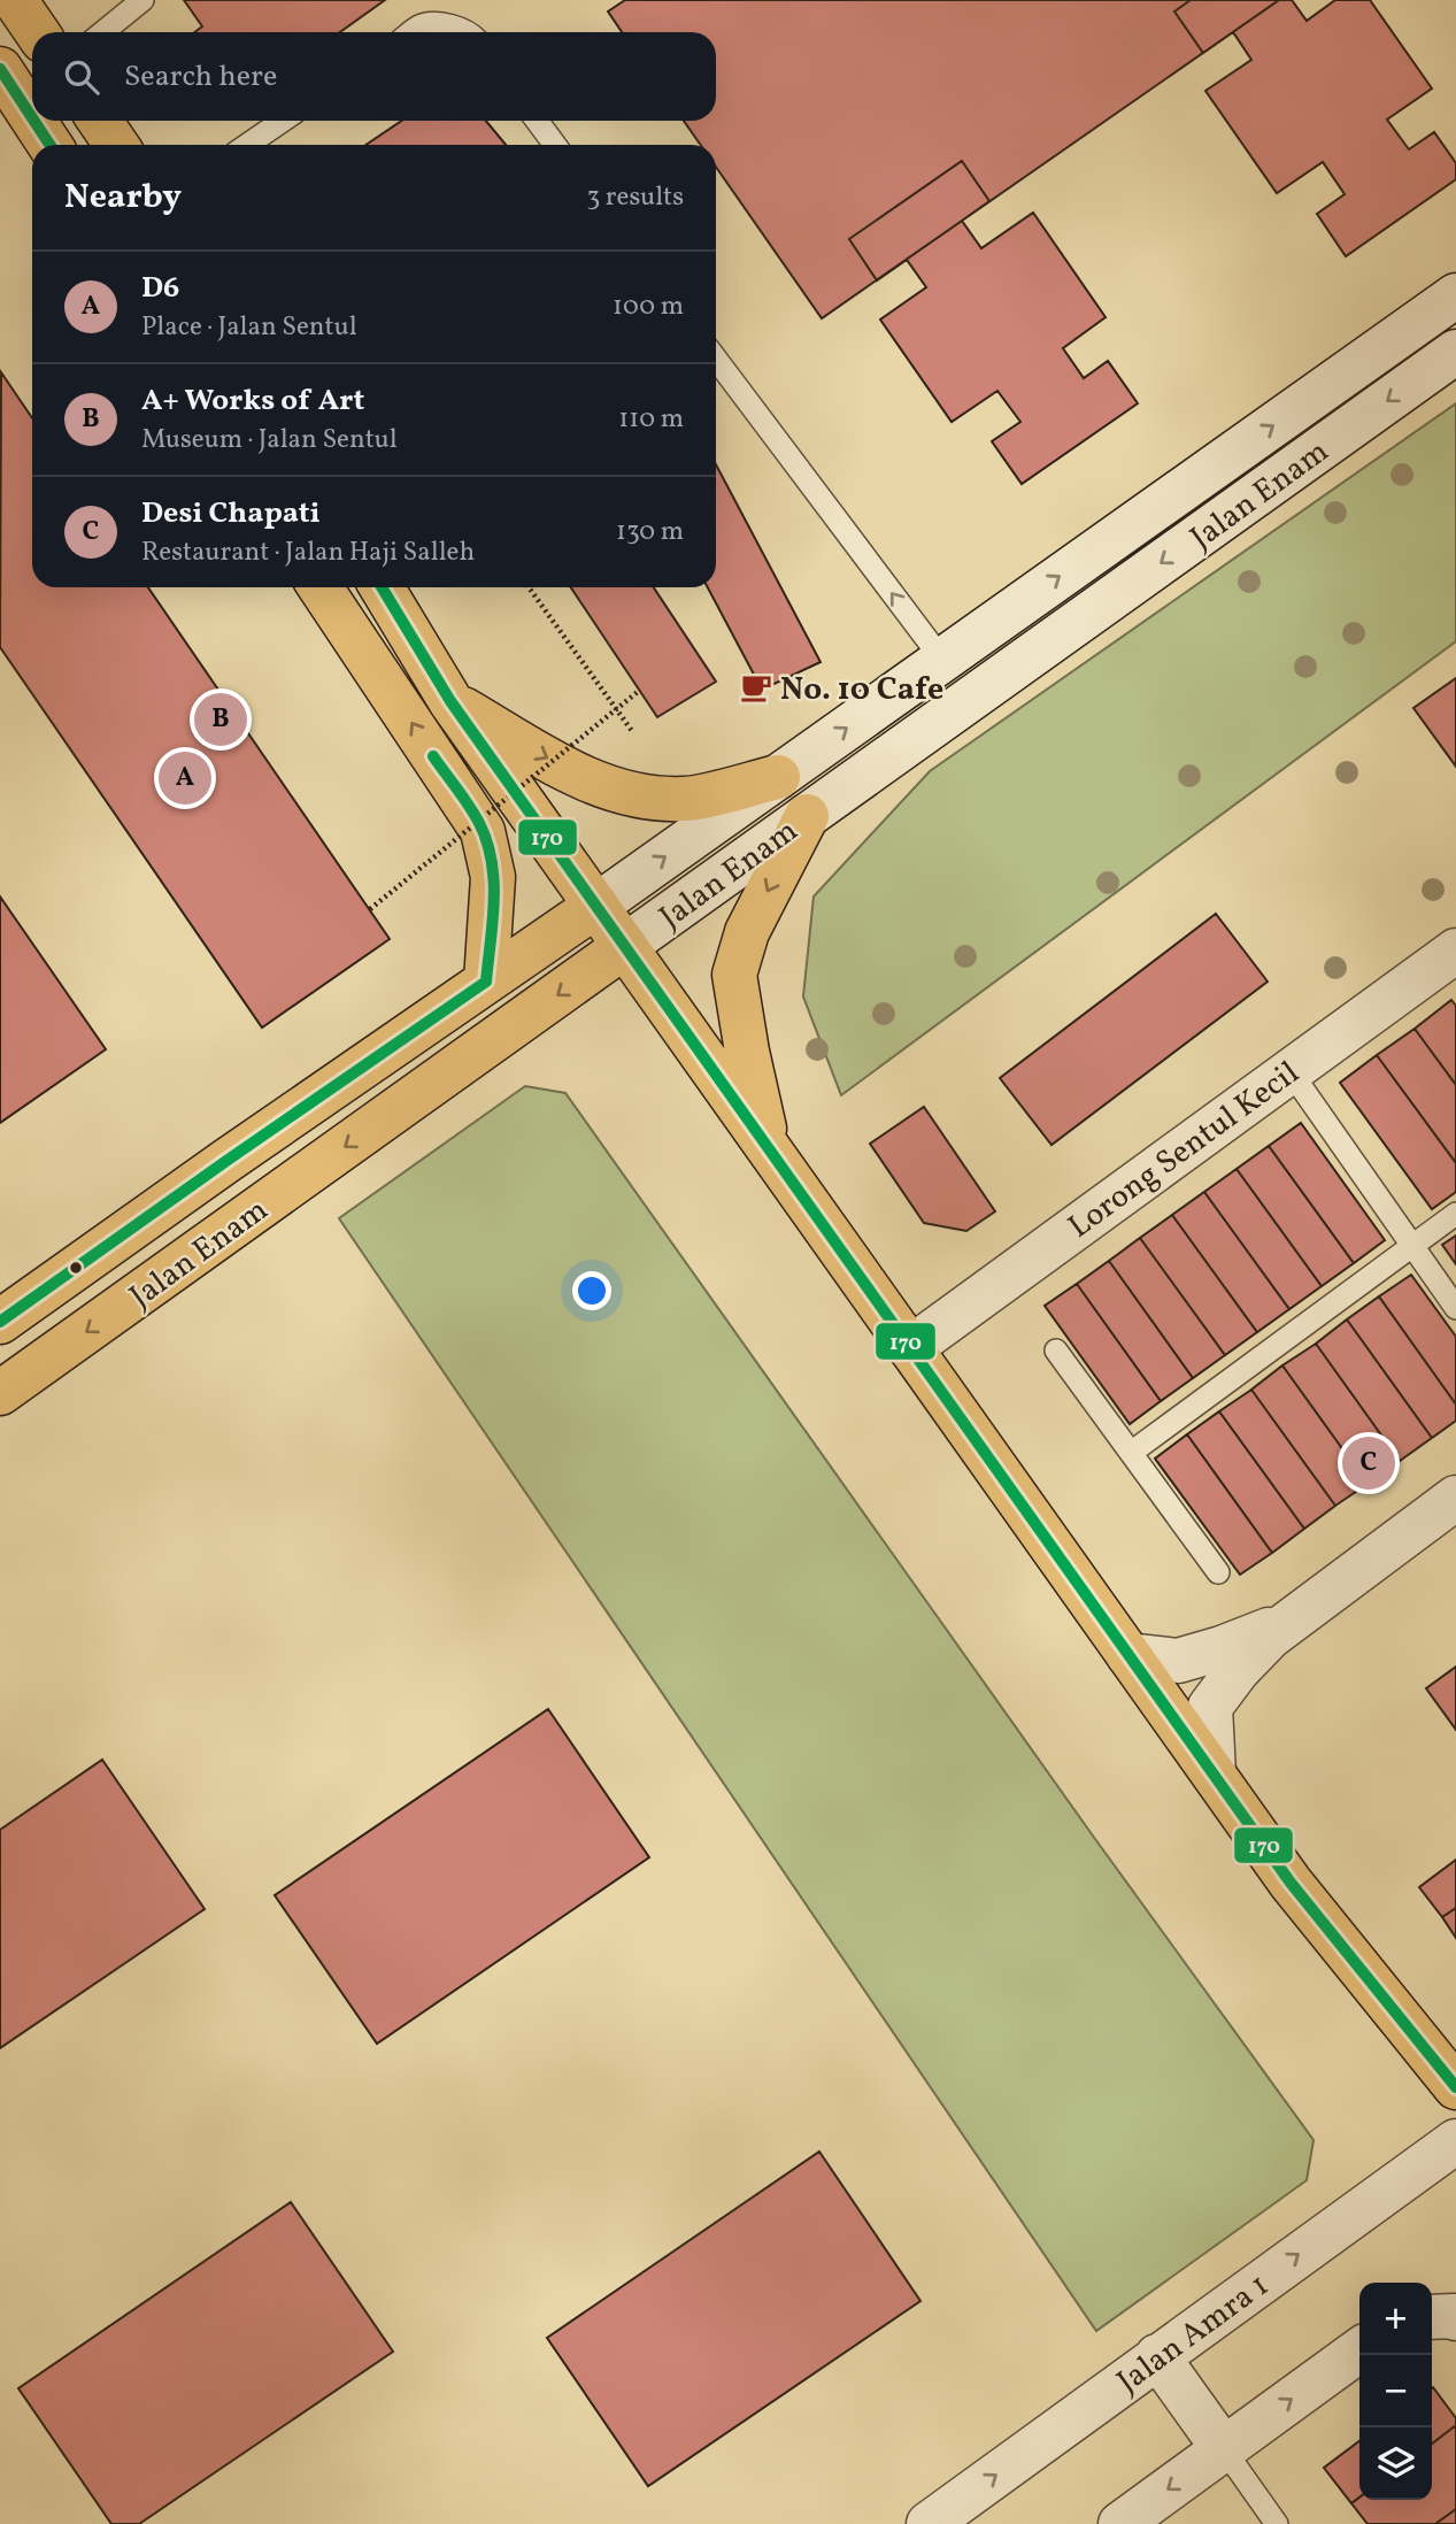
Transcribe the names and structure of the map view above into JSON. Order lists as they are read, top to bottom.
{
  "streets": {
    "main road": ["Jalan Enam"],
    "street": ["Lorong Sentul Kecil", "Jalan Amra 1"]
  },
  "places": {
    "cafe": ["No. 10 Cafe"]
  },
  "lines": ["transit line 170"],
  "page": {
    "search": "Search here",
    "heading": ["Nearby", "3 results"],
    "list": [
      {
        "mark": "A",
        "name": "D6",
        "note": "Place · Jalan Sentul",
        "value": "100 m"
      },
      {
        "mark": "B",
        "name": "A+ Works of Art",
        "note": "Museum · Jalan Sentul",
        "value": "110 m"
      },
      {
        "mark": "C",
        "name": "Desi Chapati",
        "note": "Restaurant · Jalan Haji Salleh",
        "value": "130 m"
      }
    ],
    "pins": ["B", "A", "C"],
    "map_buttons": ["+", "−"]
  }
}
